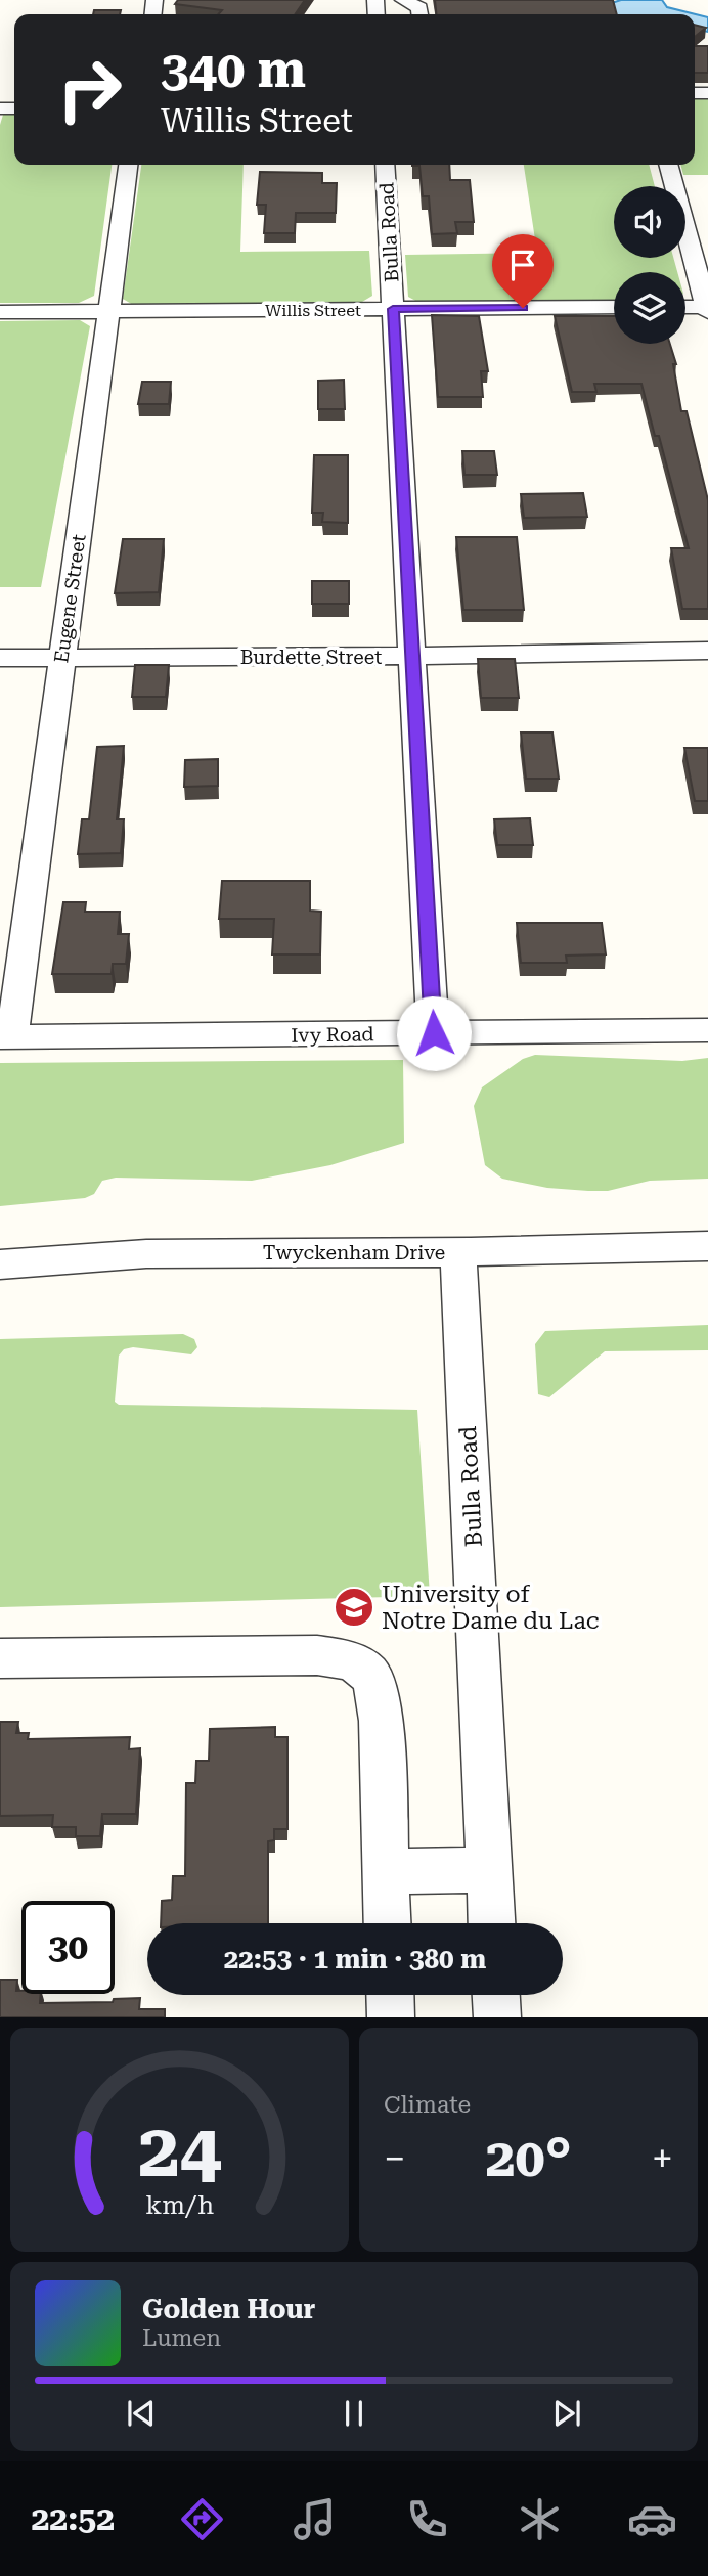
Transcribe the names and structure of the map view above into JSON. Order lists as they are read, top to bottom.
{
  "streets": {
    "street": [
      "Bulla Road",
      "Willis Street",
      "Eugene Street",
      "Burdette Street",
      "Ivy Road",
      "Twyckenham Drive"
    ]
  },
  "crossings": [
    ["Bulla Road", "Willis Street"],
    ["Bulla Road", "Burdette Street"],
    ["Bulla Road", "Ivy Road"],
    ["Bulla Road", "Twyckenham Drive"],
    ["Willis Street", "Eugene Street"],
    ["Eugene Street", "Burdette Street"],
    ["Eugene Street", "Ivy Road"]
  ],
  "places": {
    "school or university": ["University of Notre Dame du Lac"]
  },
  "page": {
    "turn": ["340 m", "Willis Street"],
    "limit": "30",
    "trip": "22:53 · 1 min · 380 m",
    "tile": "Climate",
    "heat": ["−", "20°", "+"],
    "song": ["Golden Hour", "Lumen"],
    "tabs": "22:52",
    "gauge": ["24", "km/h"]
  }
}
